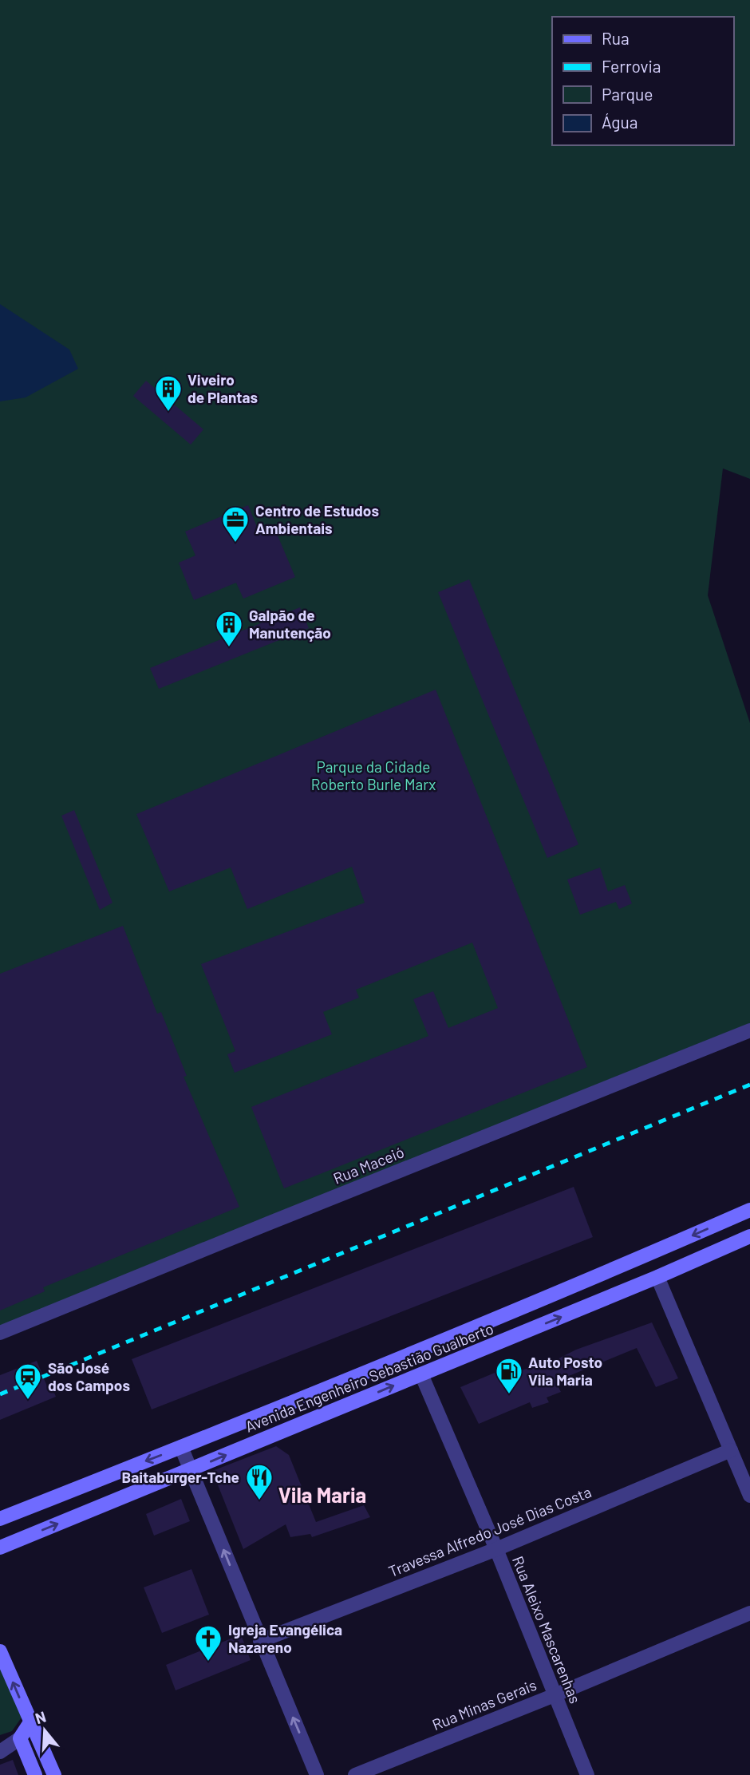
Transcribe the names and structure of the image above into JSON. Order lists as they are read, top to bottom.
{
  "streets": {
    "main road": ["Avenida Engenheiro Sebastião Gualberto"],
    "street": [
      "Rua Maceió",
      "Travessa Alfredo José Dias Costa",
      "Rua Aleixo Mascarenhas",
      "Rua Minas Gerais"
    ]
  },
  "crossings": [
    ["Avenida Engenheiro Sebastião Gualberto", "Rua Aleixo Mascarenhas"],
    ["Travessa Alfredo José Dias Costa", "Rua Aleixo Mascarenhas"],
    ["Rua Aleixo Mascarenhas", "Rua Minas Gerais"]
  ],
  "districts": ["Vila Maria"],
  "parks": ["Parque da Cidade Roberto Burle Marx"],
  "places": {
    "building": ["Viveiro de Plantas", "Galpão de Manutenção"],
    "office": ["Centro de Estudos Ambientais"],
    "fuel station": ["Auto Posto Vila Maria"],
    "station": ["São José dos Campos"],
    "restaurant": ["Baitaburger-Tche"],
    "church": ["Igreja Evangélica Nazareno"]
  },
  "legend": [
    "Rua",
    "Ferrovia",
    "Parque",
    "Água"
  ],
  "north": "top"
}
